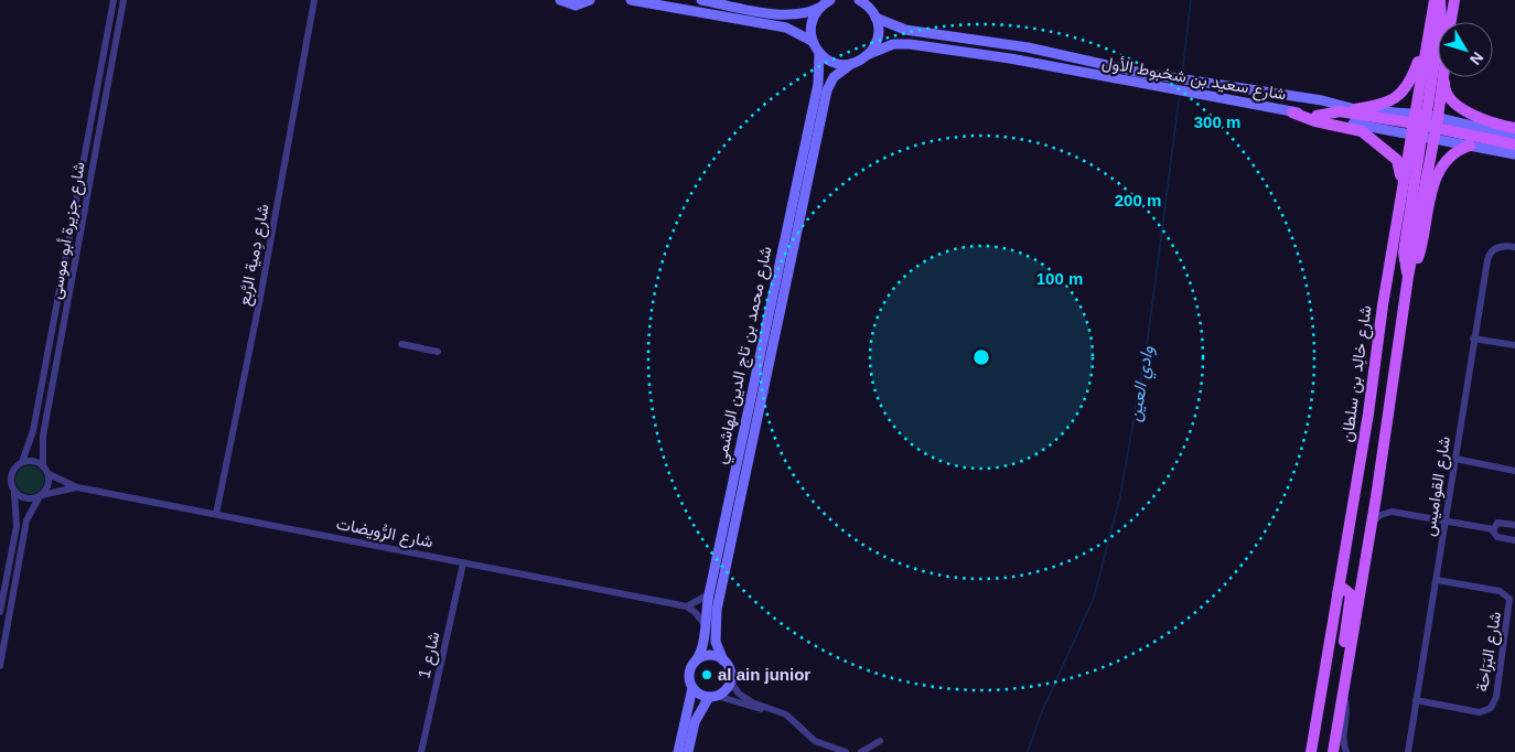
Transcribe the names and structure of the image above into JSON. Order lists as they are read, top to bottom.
{
  "streets": {
    "main road": ["شارع سعيد بن شخبوط الأول", "شارع محمد بن تاج الدين الهاشمي", "شارع خالِد بن سلطان"],
    "street": [
      "شارع جزيرة أبو موسى",
      "شارع دِمية الرَّبع",
      "شارع القواميس",
      "شارع الرُّويضات",
      "شارع البَرَاحة",
      "شارع 1"
    ]
  },
  "crossings": [
    ["شارع سعيد بن شخبوط الأول", "شارع محمد بن تاج الدين الهاشمي"],
    ["شارع سعيد بن شخبوط الأول", "شارع خالِد بن سلطان"],
    ["شارع جزيرة أبو موسى", "شارع الرُّويضات"],
    ["شارع دِمية الرَّبع", "شارع الرُّويضات"],
    ["شارع القواميس", "شارع البَرَاحة"],
    ["شارع الرُّويضات", "شارع 1"]
  ],
  "water": ["وادي العين"],
  "places": ["al ain junior"],
  "north": "bottom right",
  "rings": ["300 m", "200 m", "100 m"]
}
